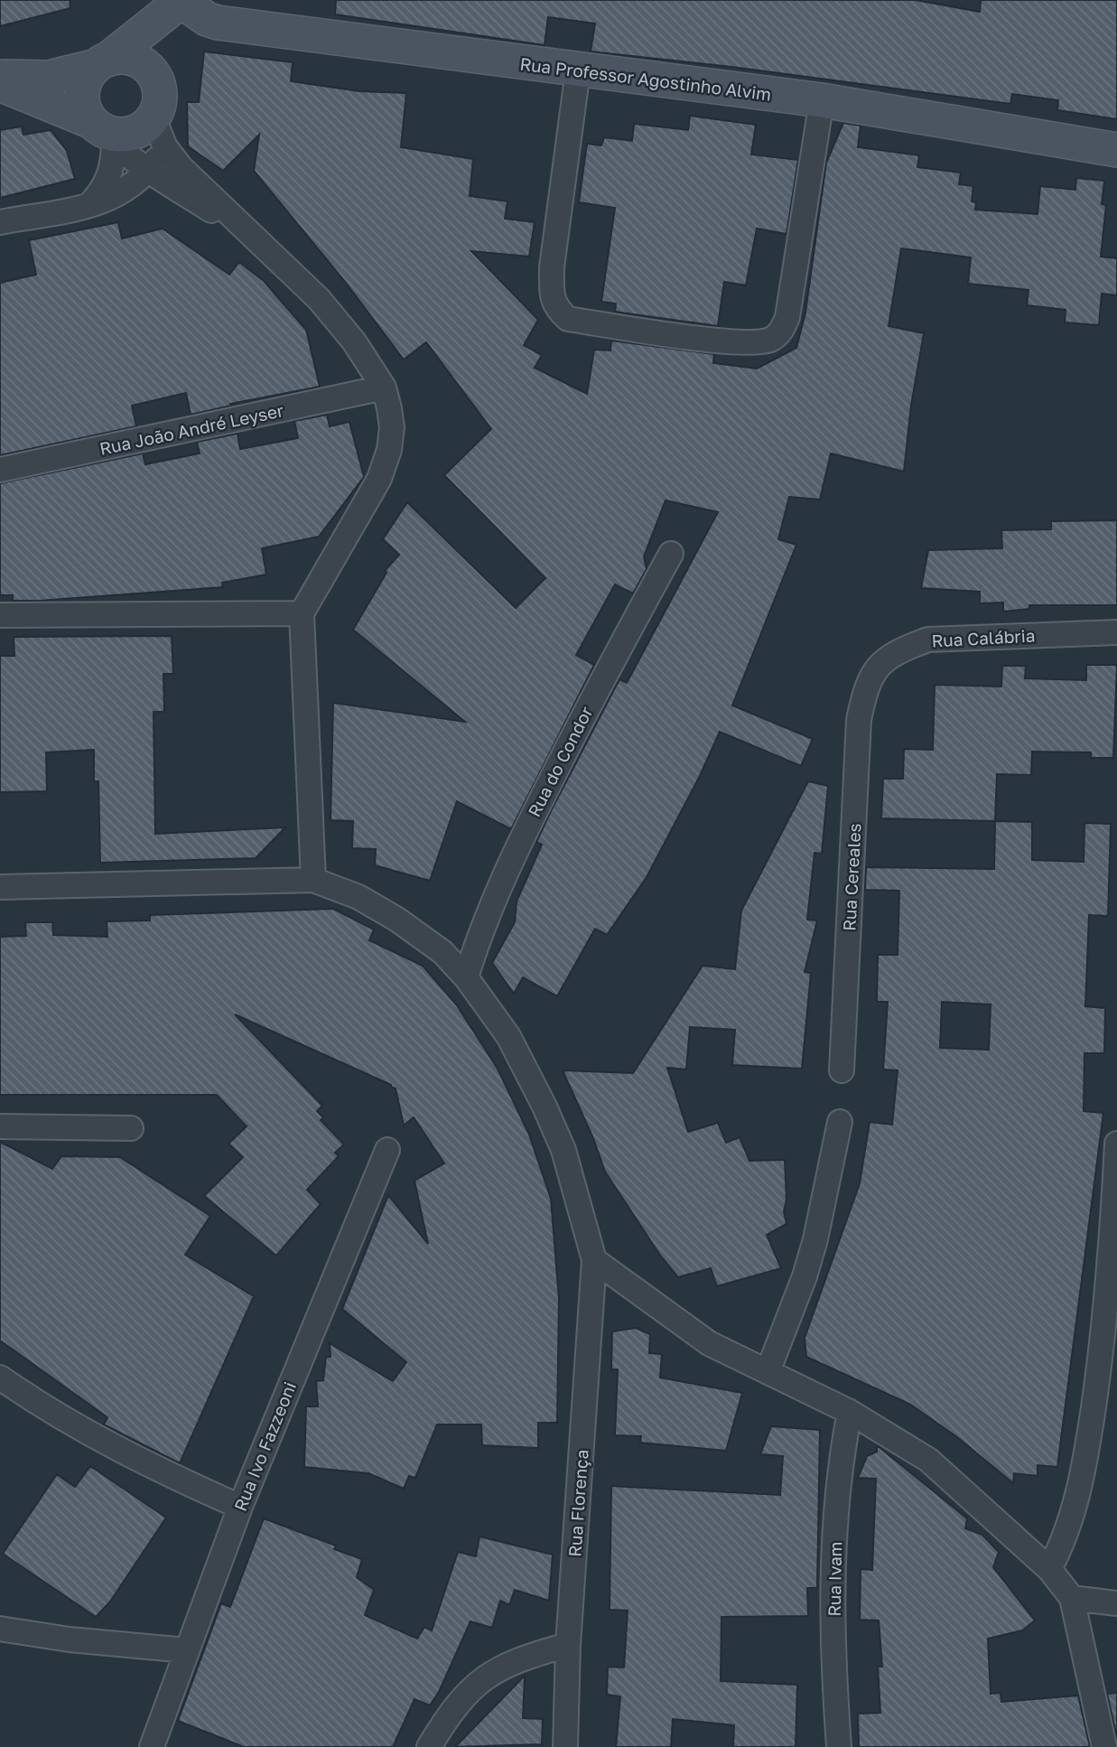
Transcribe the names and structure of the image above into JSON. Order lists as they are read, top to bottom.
{
  "streets": {
    "street": [
      "Rua Professor Agostinho Alvim",
      "Rua João André Leyser",
      "Rua Calábria",
      "Rua do Condor",
      "Rua Cereales",
      "Rua Ivo Fazzeoni",
      "Rua Florença",
      "Rua Ivam"
    ]
  },
  "crossings": [
    ["Rua Calábria", "Rua Cereales"],
    ["Rua do Condor", "Rua Florença"]
  ]
}
